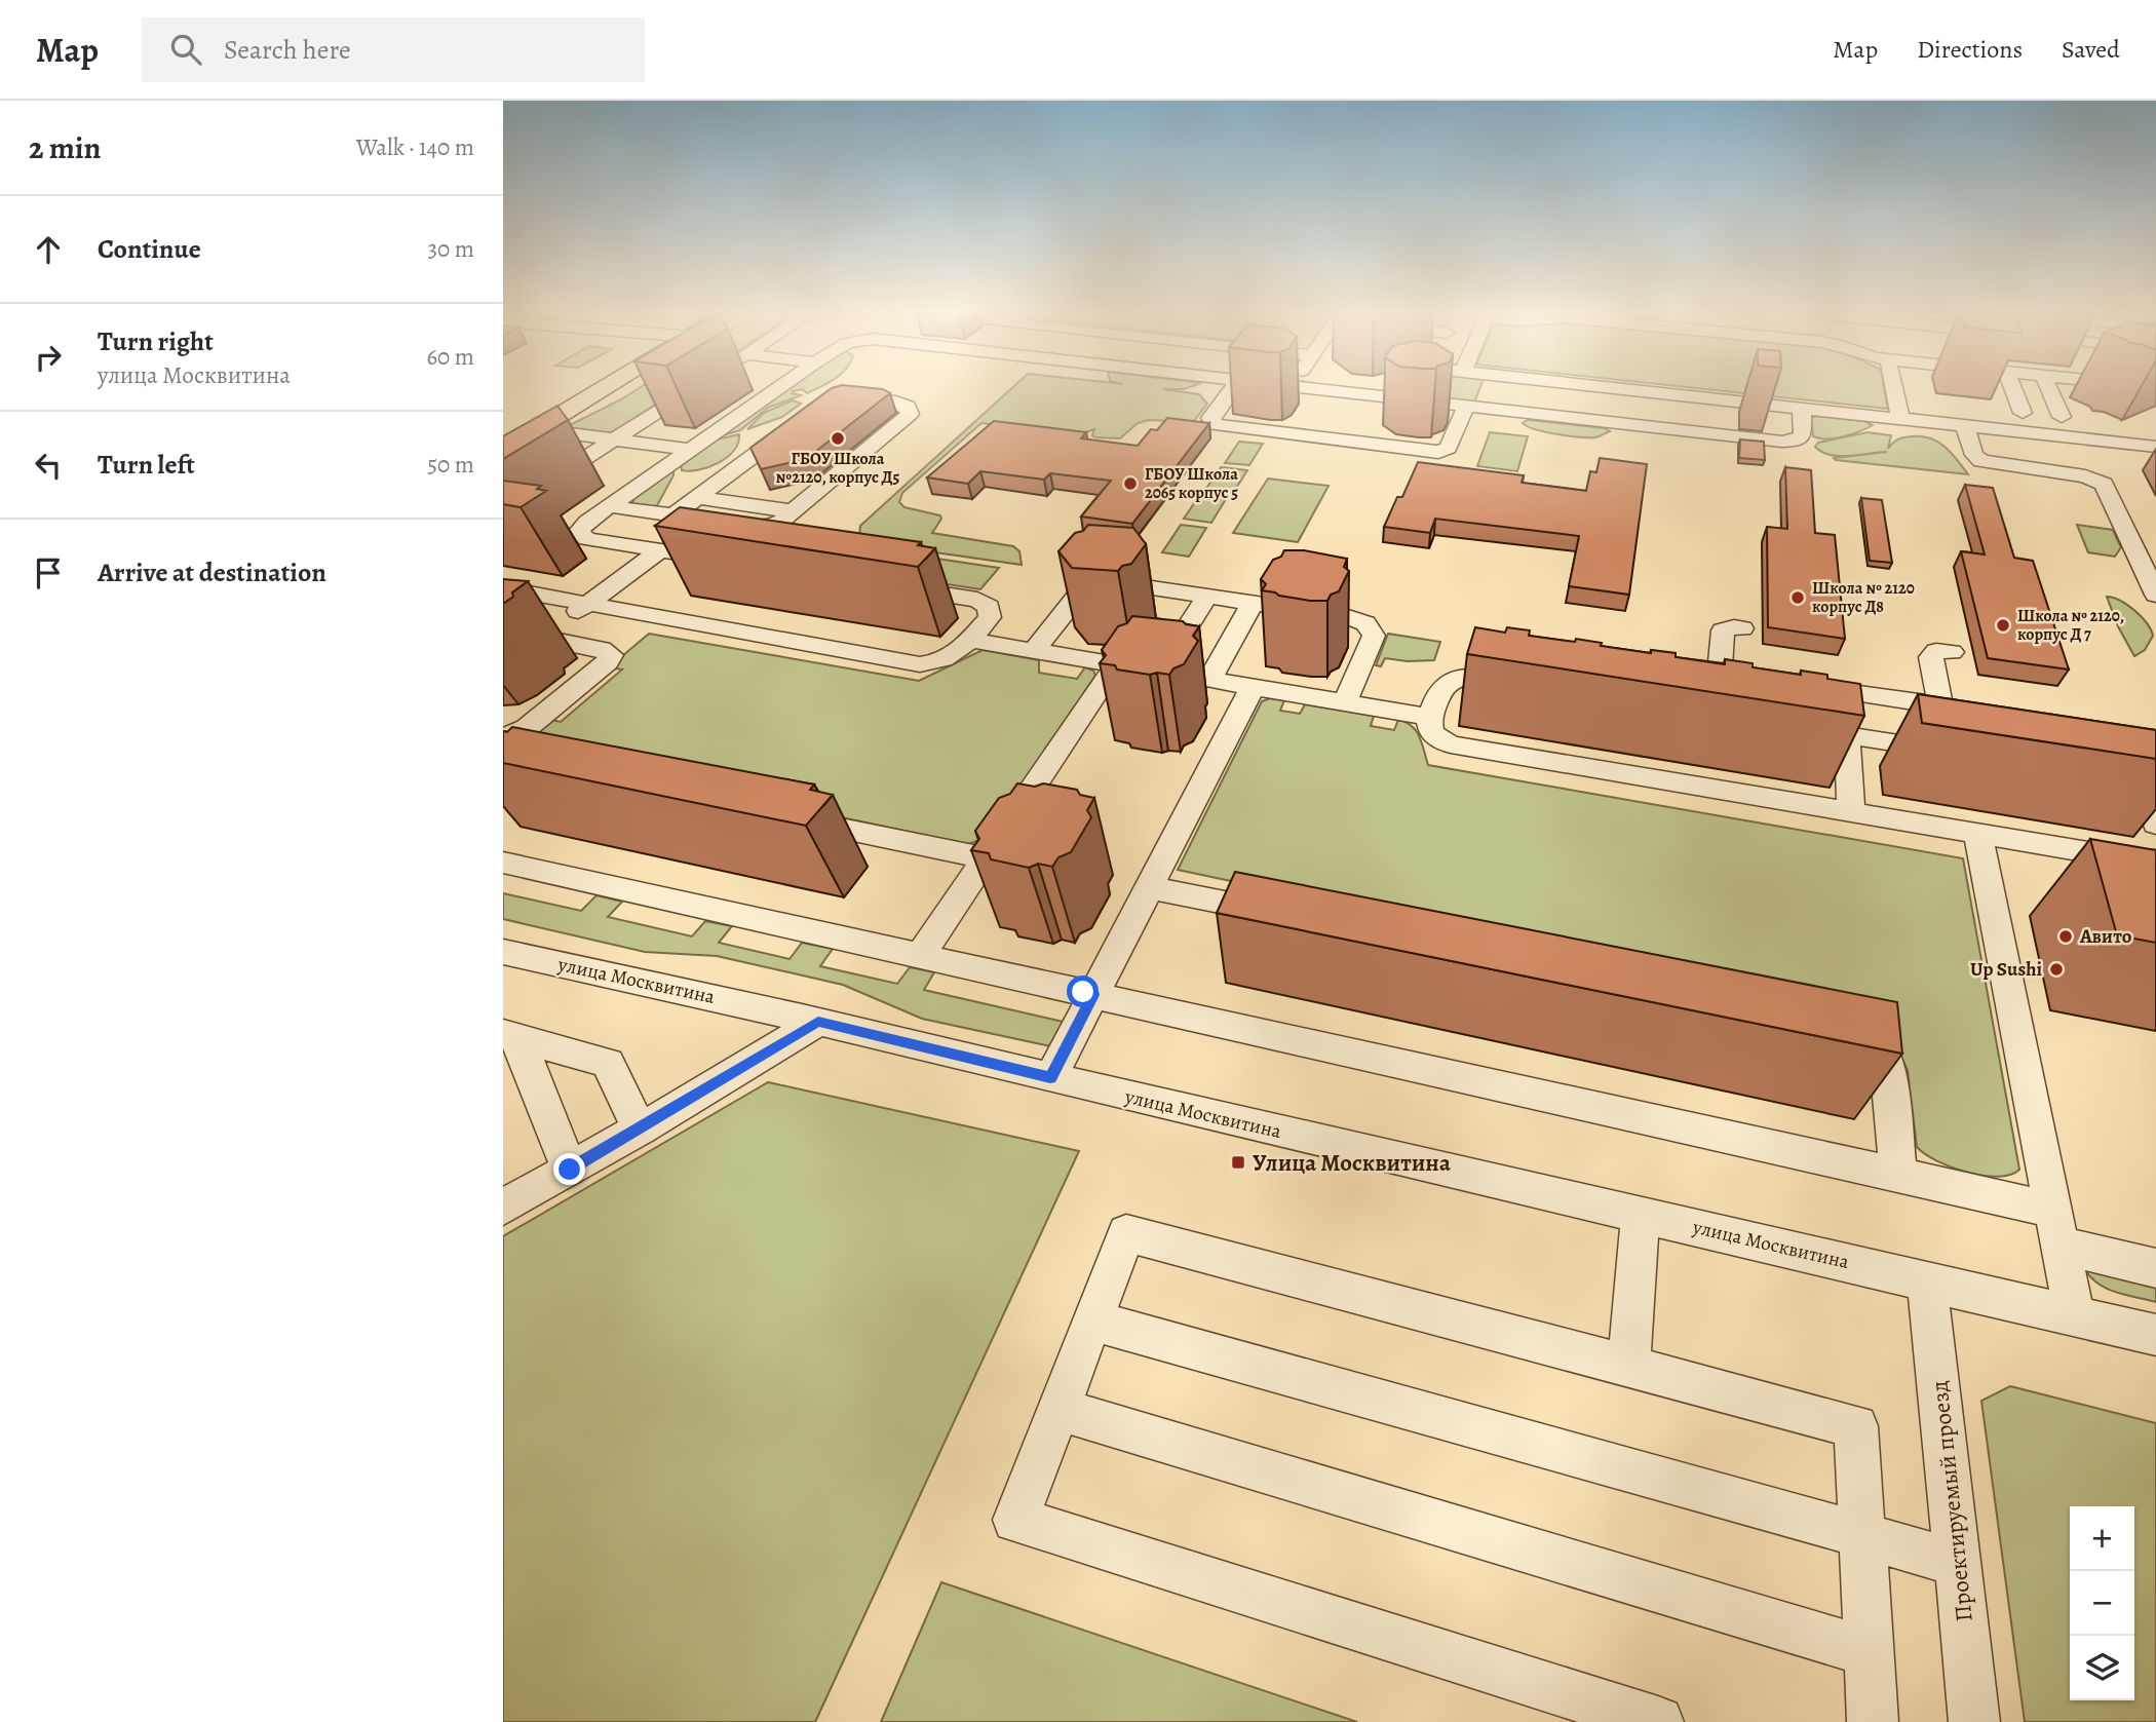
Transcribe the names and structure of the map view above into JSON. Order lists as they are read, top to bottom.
{
  "streets": {
    "street": ["улица Москвитина", "Проектируемый проезд"]
  },
  "crossings": [
    ["улица Москвитина", "Проектируемый проезд"]
  ],
  "places": {
    "other": [
      "ГБОУ Школа №2120, корпус Д5",
      "ГБОУ Школа 2065 корпус 5",
      "Школа № 2120 корпус Д8",
      "Школа № 2120, корпус Д 7",
      "Авито",
      "Up Sushi"
    ],
    "transit": ["Улица Москвитина"]
  },
  "page": {
    "header": "Map",
    "search": "Search here",
    "nav": ["Map", "Directions", "Saved"],
    "heading": ["2 min", "Walk · 140 m"],
    "list": [
      ["Continue", "30 m"],
      ["Turn right", "улица Москвитина", "60 m"],
      ["Turn left", "50 m"],
      "Arrive at destination"
    ],
    "map_buttons": ["+", "−"]
  }
}
